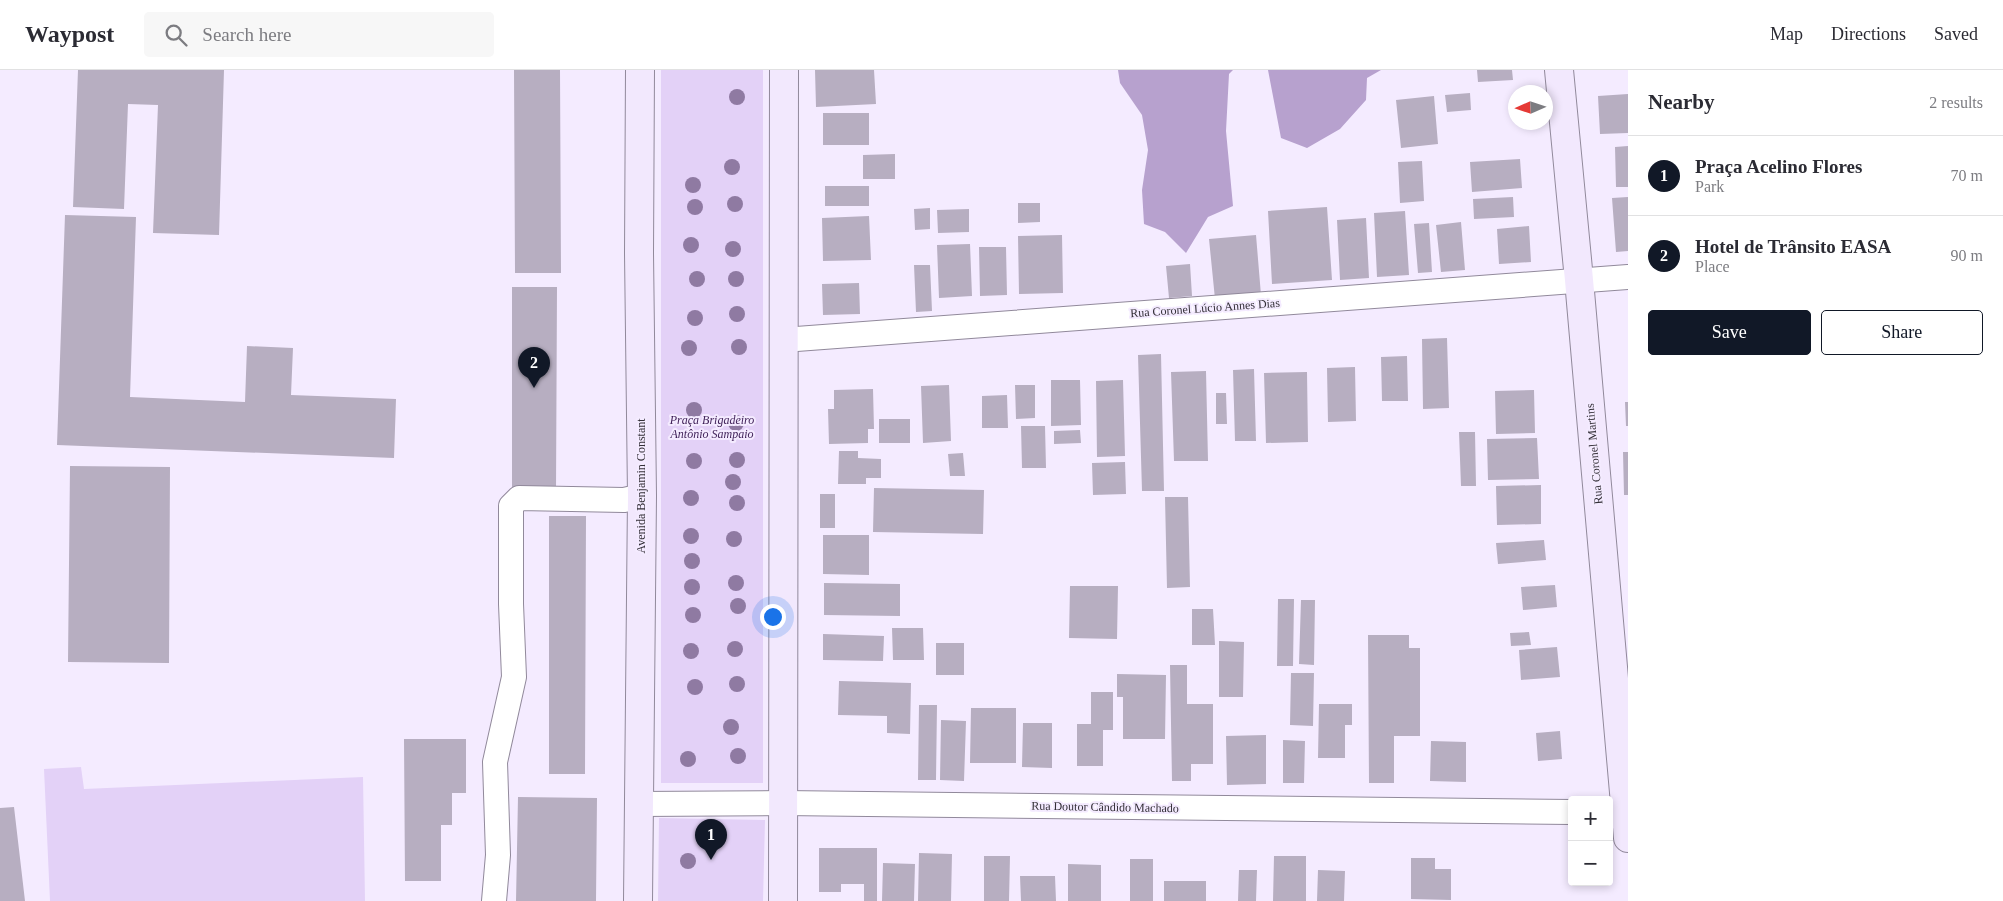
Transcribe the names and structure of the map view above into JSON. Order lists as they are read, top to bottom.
{
  "streets": {
    "main road": ["Rua Coronel Martins", "Avenida Benjamin Constant"],
    "street": ["Rua Coronel Lúcio Annes Dias", "Rua Doutor Cândido Machado"]
  },
  "crossings": [
    ["Rua Coronel Lúcio Annes Dias", "Rua Coronel Martins"],
    ["Avenida Benjamin Constant", "Rua Doutor Cândido Machado"]
  ],
  "parks": ["Praça Brigadeiro Antônio Sampaio"],
  "north": "left",
  "page": {
    "header": "Waypost",
    "search": "Search here",
    "nav": ["Map", "Directions", "Saved"],
    "heading": ["Nearby", "2 results"],
    "list": [
      {
        "mark": "1",
        "name": "Praça Acelino Flores",
        "note": "Park",
        "value": "70 m"
      },
      {
        "mark": "2",
        "name": "Hotel de Trânsito EASA",
        "note": "Place",
        "value": "90 m"
      }
    ],
    "buttons": ["Save", "Share"],
    "pins": ["2", "1"],
    "map_buttons": ["+", "−"]
  }
}
